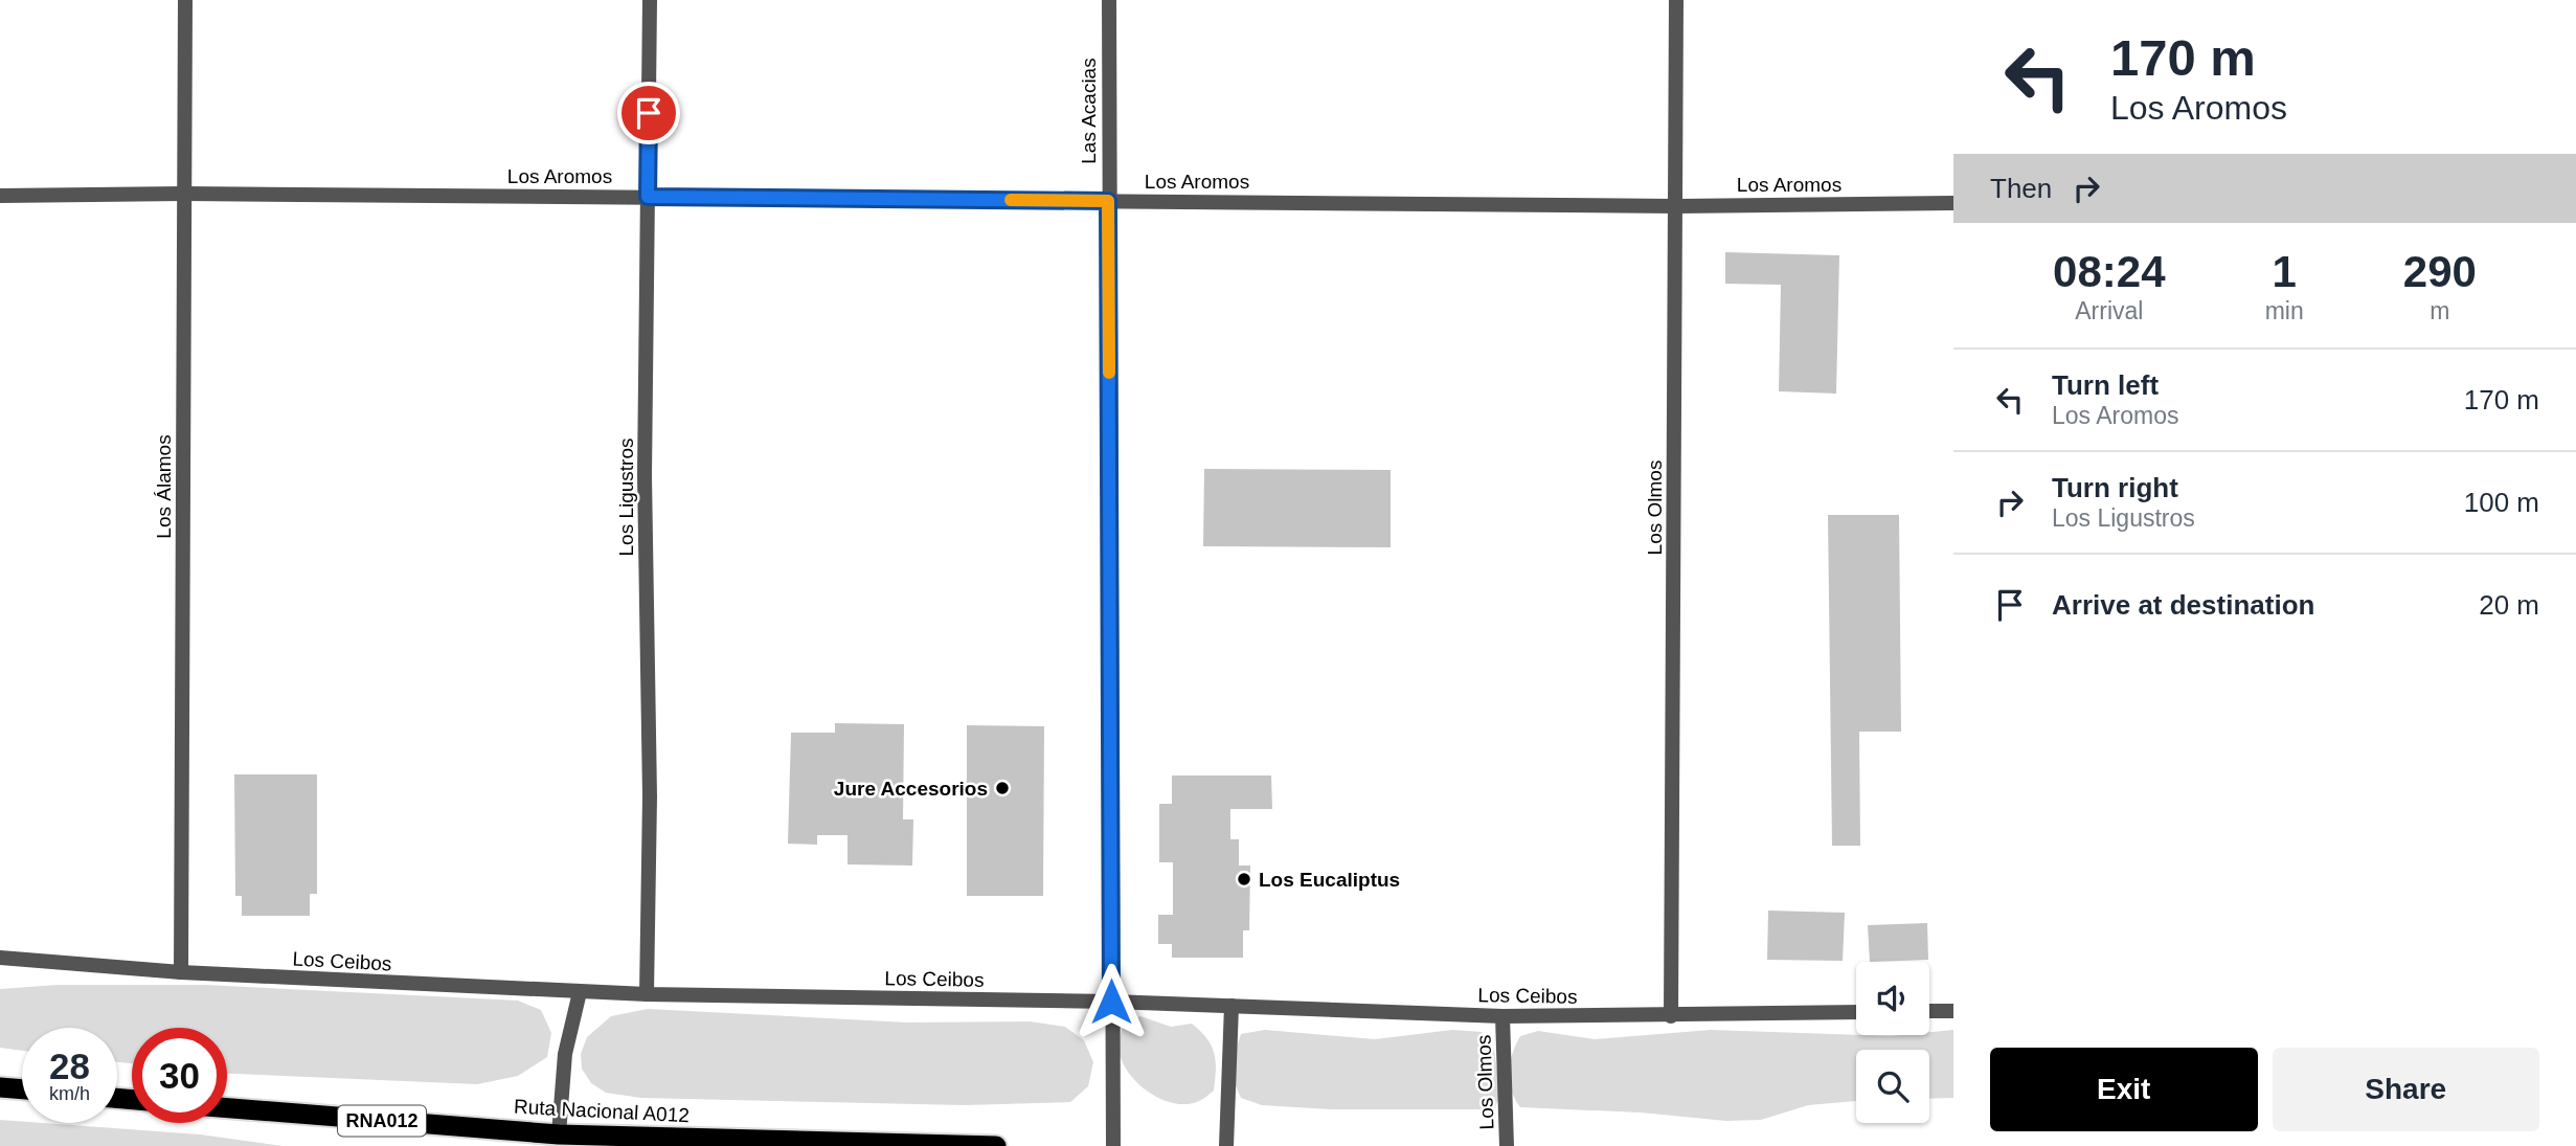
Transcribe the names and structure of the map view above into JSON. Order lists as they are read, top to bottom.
{
  "streets": {
    "highway": ["Ruta Nacional A012", "RNA012"],
    "street": [
      "Las Acacias",
      "Los Aromos",
      "Los Álamos",
      "Los Ligustros",
      "Los Olmos",
      "Los Ceibos"
    ]
  },
  "crossings": [
    ["Las Acacias", "Los Aromos"],
    ["Las Acacias", "Los Ceibos"],
    ["Los Aromos", "Los Álamos"],
    ["Los Aromos", "Los Ligustros"],
    ["Los Aromos", "Los Olmos"],
    ["Los Álamos", "Los Ceibos"],
    ["Los Ligustros", "Los Ceibos"],
    ["Los Olmos", "Los Ceibos"]
  ],
  "places": ["Jure Accesorios", "Los Eucaliptus"],
  "page": {
    "turn": ["170 m", "Los Aromos"],
    "then": "Then",
    "eta": [
      "08:24",
      "Arrival",
      "1",
      "min",
      "290",
      "m"
    ],
    "list": [
      {
        "name": "Turn left",
        "note": "Los Aromos",
        "value": "170 m"
      },
      {
        "name": "Turn right",
        "note": "Los Ligustros",
        "value": "100 m"
      },
      {
        "name": "Arrive at destination",
        "value": "20 m"
      }
    ],
    "speed": "28 km/h",
    "limit": "30",
    "buttons": ["Exit", "Share"]
  }
}
